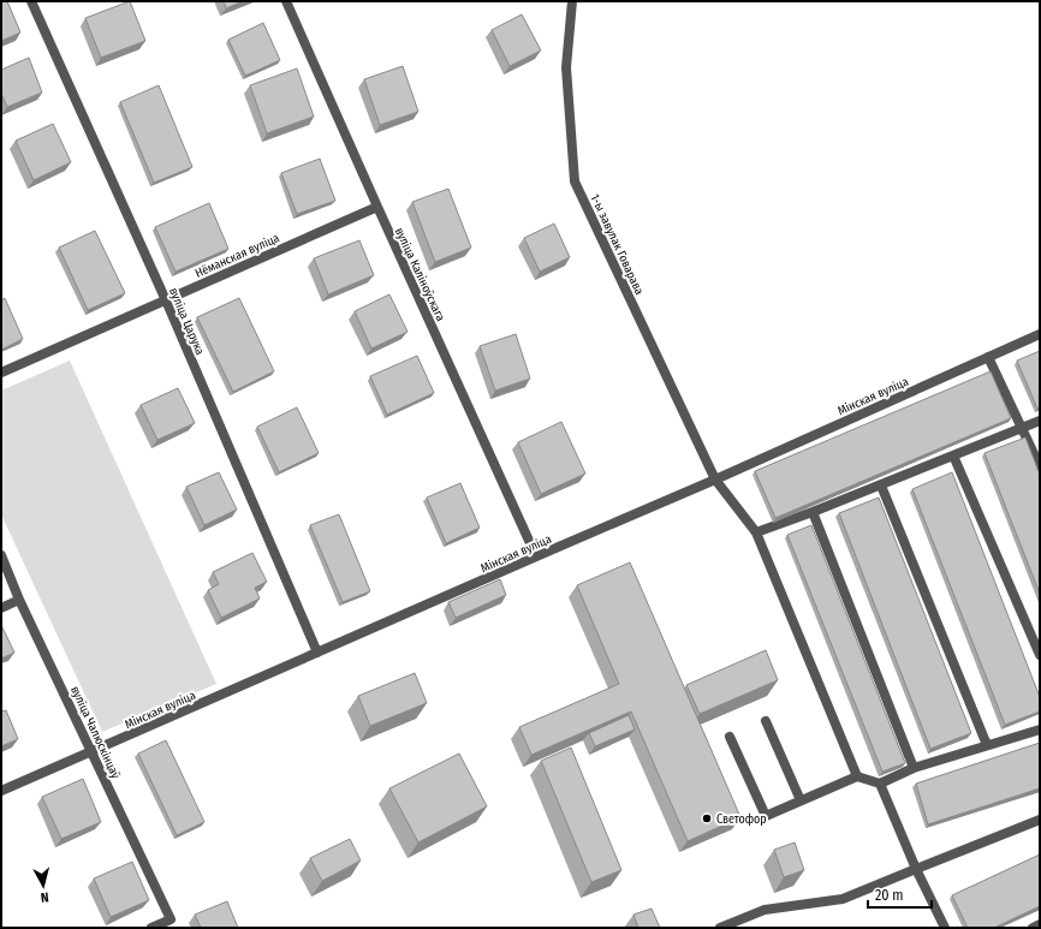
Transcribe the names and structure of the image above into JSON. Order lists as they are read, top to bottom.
{
  "streets": {
    "street": [
      "1-ы завулак Говарава",
      "Нёманская вуліца",
      "вуліца Каліноўскага",
      "вуліца Царука",
      "Мінская вуліца",
      "вуліца Чалюскінцаў"
    ]
  },
  "crossings": [
    ["1-ы завулак Говарава", "Мінская вуліца"],
    ["Нёманская вуліца", "вуліца Каліноўскага"],
    ["Нёманская вуліца", "вуліца Царука"],
    ["вуліца Каліноўскага", "Мінская вуліца"],
    ["вуліца Царука", "Мінская вуліца"],
    ["Мінская вуліца", "вуліца Чалюскінцаў"]
  ],
  "places": ["Светофор"],
  "scale_bar": "20 m",
  "north": "bottom"
}
